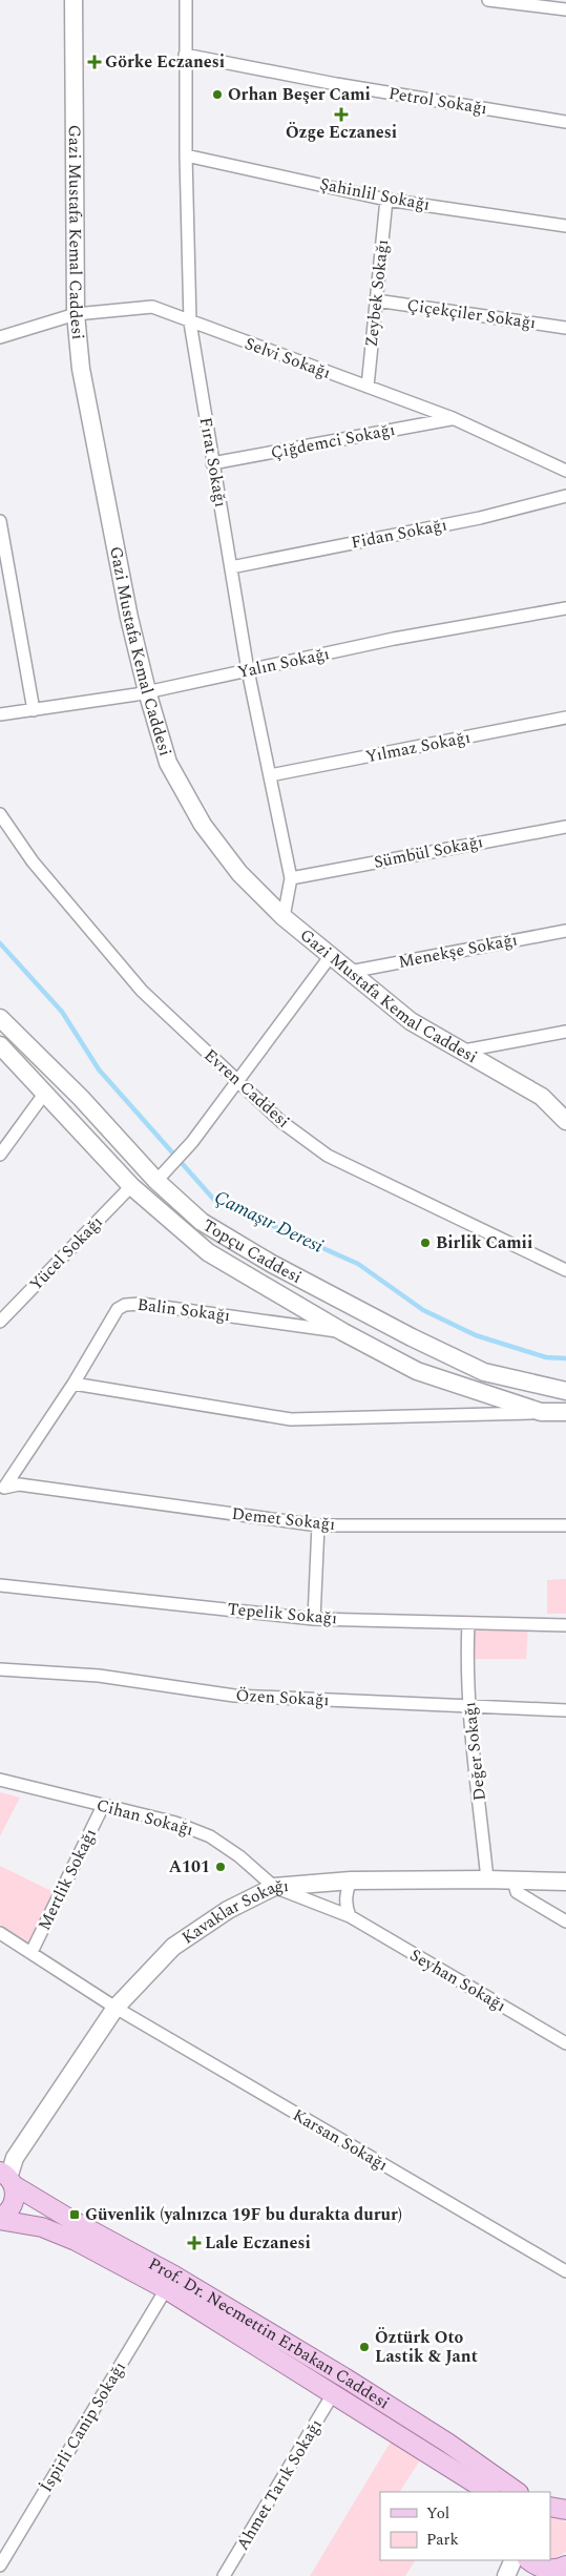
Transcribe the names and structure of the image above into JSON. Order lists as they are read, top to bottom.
{
  "streets": {
    "main road": ["Prof. Dr. Necmettin Erbakan Caddesi"],
    "street": [
      "Petrol Sokağı",
      "Şahinlil Sokağı",
      "Gazi Mustafa Kemal Caddesi",
      "Zeybek Sokağı",
      "Çiçekçiler Sokağı",
      "Selvi Sokağı",
      "Çiğdemci Sokağı",
      "Fırat Sokağı",
      "Fidan Sokağı",
      "Yalın Sokağı",
      "Yılmaz Sokağı",
      "Sümbül Sokağı",
      "Menekşe Sokağı",
      "Evren Caddesi",
      "Topçu Caddesi",
      "Yücel Sokağı",
      "Balin Sokağı",
      "Demet Sokağı",
      "Tepelik Sokağı",
      "Özen Sokağı",
      "Değer Sokağı",
      "Cihan Sokağı",
      "Mertlik Sokağı",
      "Kavaklar Sokağı",
      "Seyhan Sokağı",
      "Karsan Sokağı",
      "İspirli Canip Sokağı",
      "Ahmet Tarık Sokağı"
    ]
  },
  "crossings": [
    ["Petrol Sokağı", "Fırat Sokağı"],
    ["Şahinlil Sokağı", "Zeybek Sokağı"],
    ["Şahinlil Sokağı", "Fırat Sokağı"],
    ["Gazi Mustafa Kemal Caddesi", "Selvi Sokağı"],
    ["Gazi Mustafa Kemal Caddesi", "Fırat Sokağı"],
    ["Gazi Mustafa Kemal Caddesi", "Yalın Sokağı"],
    ["Gazi Mustafa Kemal Caddesi", "Menekşe Sokağı"],
    ["Zeybek Sokağı", "Çiçekçiler Sokağı"],
    ["Zeybek Sokağı", "Selvi Sokağı"],
    ["Selvi Sokağı", "Çiğdemci Sokağı"],
    ["Selvi Sokağı", "Fırat Sokağı"],
    ["Çiğdemci Sokağı", "Fırat Sokağı"],
    ["Fırat Sokağı", "Fidan Sokağı"],
    ["Fırat Sokağı", "Yalın Sokağı"],
    ["Fırat Sokağı", "Yılmaz Sokağı"],
    ["Fırat Sokağı", "Sümbül Sokağı"],
    ["Topçu Caddesi", "Yücel Sokağı"],
    ["Topçu Caddesi", "Balin Sokağı"],
    ["Balin Sokağı", "Demet Sokağı"],
    ["Tepelik Sokağı", "Değer Sokağı"],
    ["Özen Sokağı", "Değer Sokağı"],
    ["Değer Sokağı", "Kavaklar Sokağı"],
    ["Cihan Sokağı", "Mertlik Sokağı"],
    ["Cihan Sokağı", "Kavaklar Sokağı"],
    ["Cihan Sokağı", "Seyhan Sokağı"],
    ["Mertlik Sokağı", "Karsan Sokağı"],
    ["Kavaklar Sokağı", "Seyhan Sokağı"],
    ["Kavaklar Sokağı", "Karsan Sokağı"],
    ["Kavaklar Sokağı", "Prof. Dr. Necmettin Erbakan Caddesi"],
    ["Prof. Dr. Necmettin Erbakan Caddesi", "İspirli Canip Sokağı"],
    ["Prof. Dr. Necmettin Erbakan Caddesi", "Ahmet Tarık Sokağı"]
  ],
  "water": ["Çamaşır Deresi"],
  "places": {
    "health": ["Görke Eczanesi", "Özge Eczanesi", "Lale Eczanesi"],
    "other": [
      "Orhan Beşer Cami",
      "Birlik Camii",
      "A101",
      "Öztürk Oto Lastik & Jant"
    ],
    "transit": ["Güvenlik (yalnızca 19F bu durakta durur)"]
  },
  "legend": ["Yol", "Park"]
}
